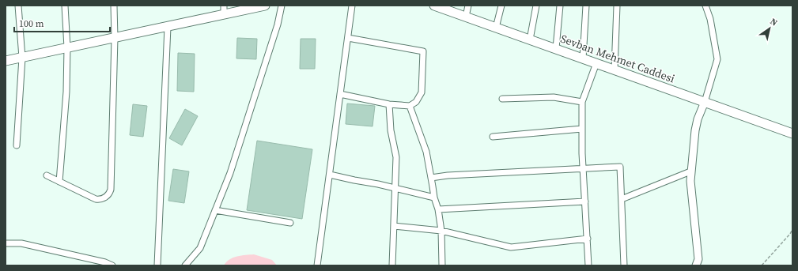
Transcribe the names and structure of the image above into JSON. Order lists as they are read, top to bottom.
{
  "streets": {
    "main road": ["Sevban Mehmet Caddesi"]
  },
  "scale_bar": "100 m",
  "north": "top right"
}
